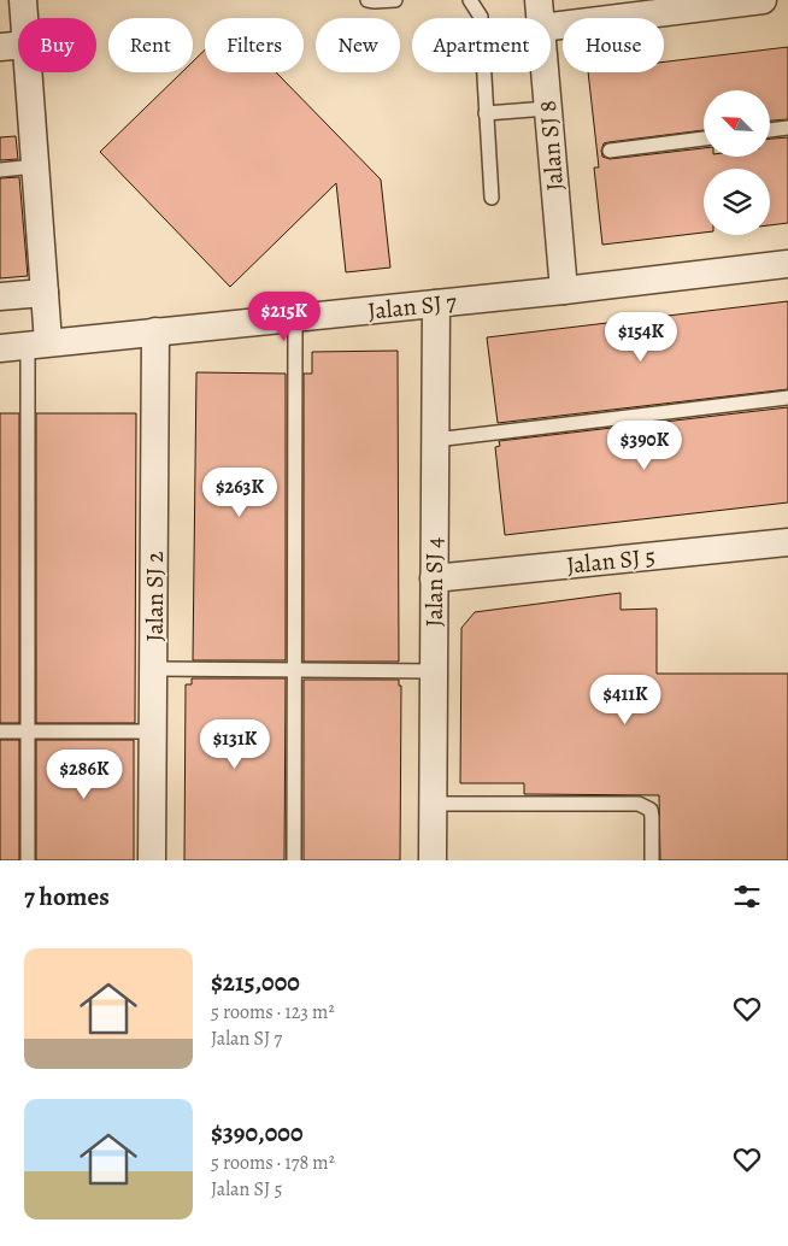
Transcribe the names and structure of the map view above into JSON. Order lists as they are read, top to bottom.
{
  "streets": {
    "street": [
      "Jalan SJ 8",
      "Jalan SJ 7",
      "Jalan SJ 5",
      "Jalan SJ 4",
      "Jalan SJ 2"
    ]
  },
  "crossings": [
    ["Jalan SJ 8", "Jalan SJ 7"],
    ["Jalan SJ 7", "Jalan SJ 4"],
    ["Jalan SJ 7", "Jalan SJ 2"],
    ["Jalan SJ 5", "Jalan SJ 4"]
  ],
  "north": "top left",
  "page": {
    "chip": [
      "Buy",
      "Rent",
      "Filters",
      "New",
      "Apartment",
      "House"
    ],
    "price": [
      "$215K",
      "$154K",
      "$390K",
      "$263K",
      "$411K",
      "$131K",
      "$286K"
    ],
    "heading": "7 homes",
    "list": [
      {
        "name": "$215,000",
        "note": "5 rooms · 123 m² · Jalan SJ 7"
      },
      {
        "name": "$390,000",
        "note": "5 rooms · 178 m² · Jalan SJ 5"
      }
    ]
  }
}
